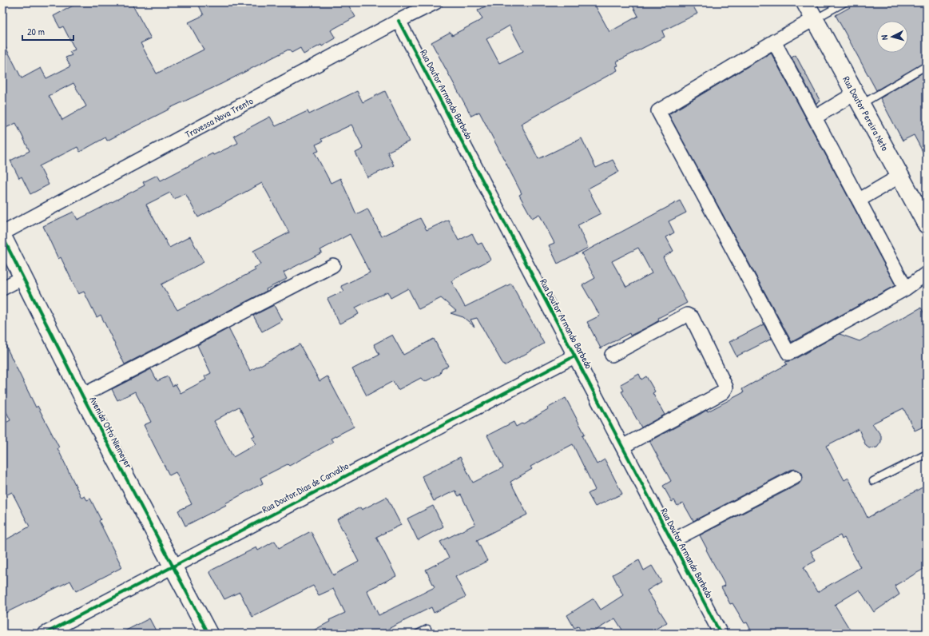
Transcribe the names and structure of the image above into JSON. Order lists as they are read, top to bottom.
{
  "streets": {
    "main road": ["Rua Doutor Pereira Neto", "Avenida Otto Niemeyer"],
    "street": ["Rua Doutor Armando Barbedo", "Travessa Nova Trento", "Rua Doutor Dias de Carvalho"]
  },
  "crossings": [
    ["Rua Doutor Armando Barbedo", "Travessa Nova Trento"],
    ["Rua Doutor Armando Barbedo", "Rua Doutor Dias de Carvalho"],
    ["Avenida Otto Niemeyer", "Rua Doutor Dias de Carvalho"]
  ],
  "scale_bar": "20 m",
  "north": "left"
}
